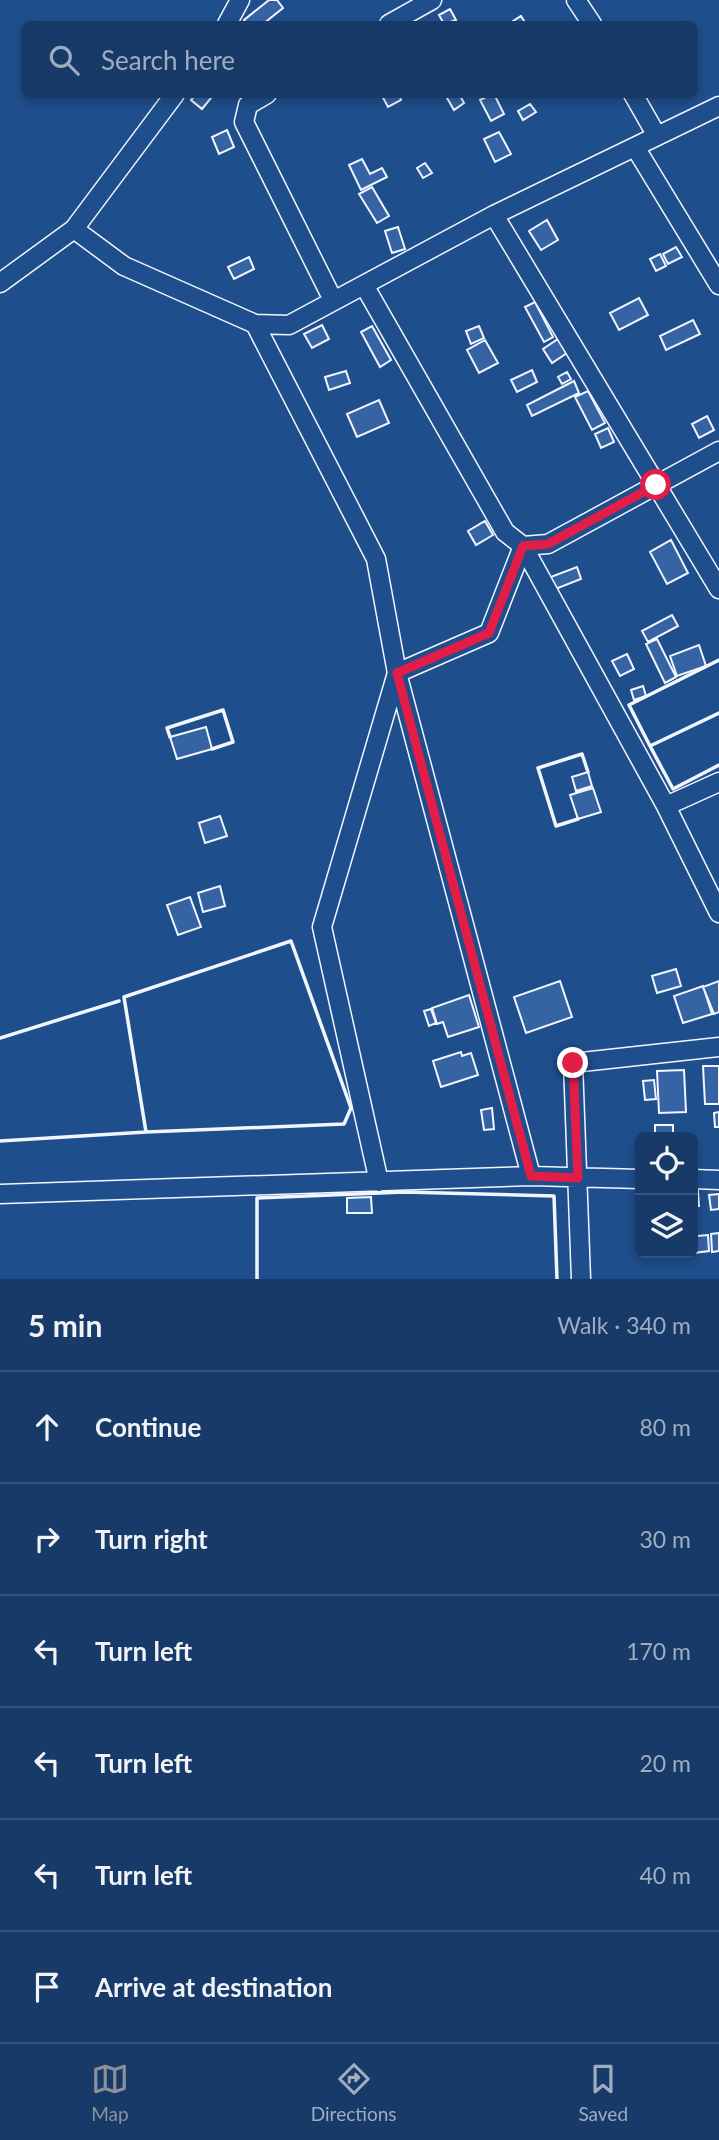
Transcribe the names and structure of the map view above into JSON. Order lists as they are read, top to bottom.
{
  "page": {
    "search": "Search here",
    "heading": ["5 min", "Walk · 340 m"],
    "list": [
      ["Continue", "80 m"],
      ["Turn right", "30 m"],
      ["Turn left", "170 m"],
      ["Turn left", "20 m"],
      ["Turn left", "40 m"],
      "Arrive at destination"
    ],
    "nav": ["Map", "Directions", "Saved"]
  }
}
